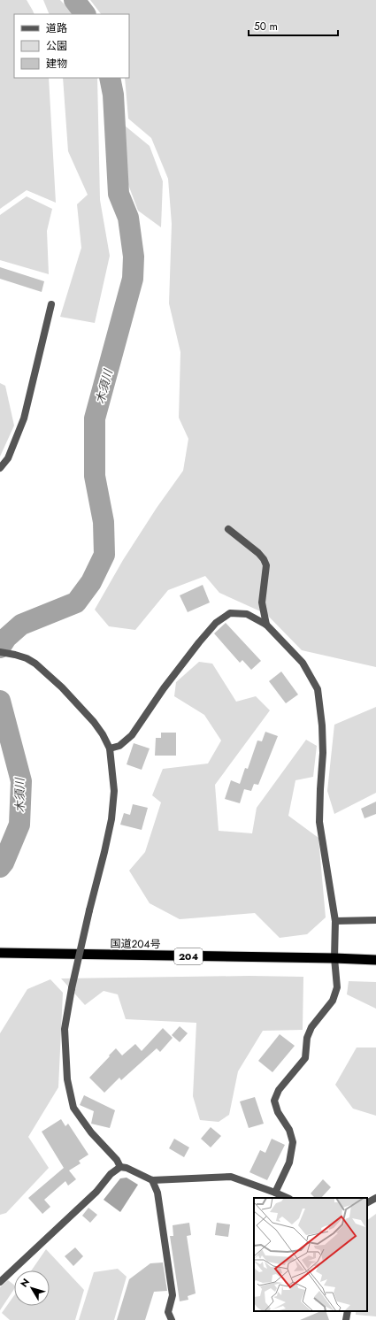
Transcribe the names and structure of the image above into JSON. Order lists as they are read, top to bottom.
{
  "streets": {
    "highway": ["国道204号", "204"]
  },
  "water": ["木須川"],
  "legend": ["道路", "公園", "建物"],
  "scale_bar": "50 m",
  "north": "top left"
}
